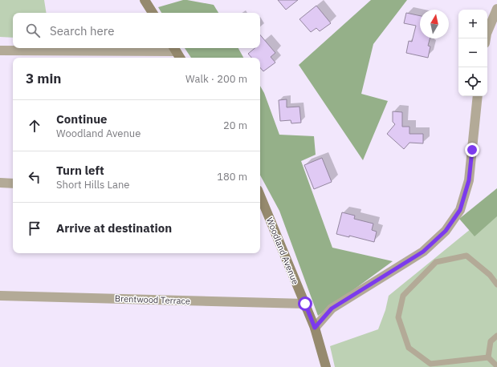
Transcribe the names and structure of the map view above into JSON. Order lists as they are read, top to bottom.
{
  "streets": {
    "street": ["Woodland Avenue", "Brentwood Terrace"]
  },
  "crossings": [
    ["Woodland Avenue", "Brentwood Terrace"]
  ],
  "north": "top",
  "page": {
    "map_buttons": ["+", "−"],
    "search": "Search here",
    "heading": ["3 min", "Walk · 200 m"],
    "list": [
      ["Continue", "Woodland Avenue", "20 m"],
      ["Turn left", "Short Hills Lane", "180 m"],
      "Arrive at destination"
    ]
  }
}
